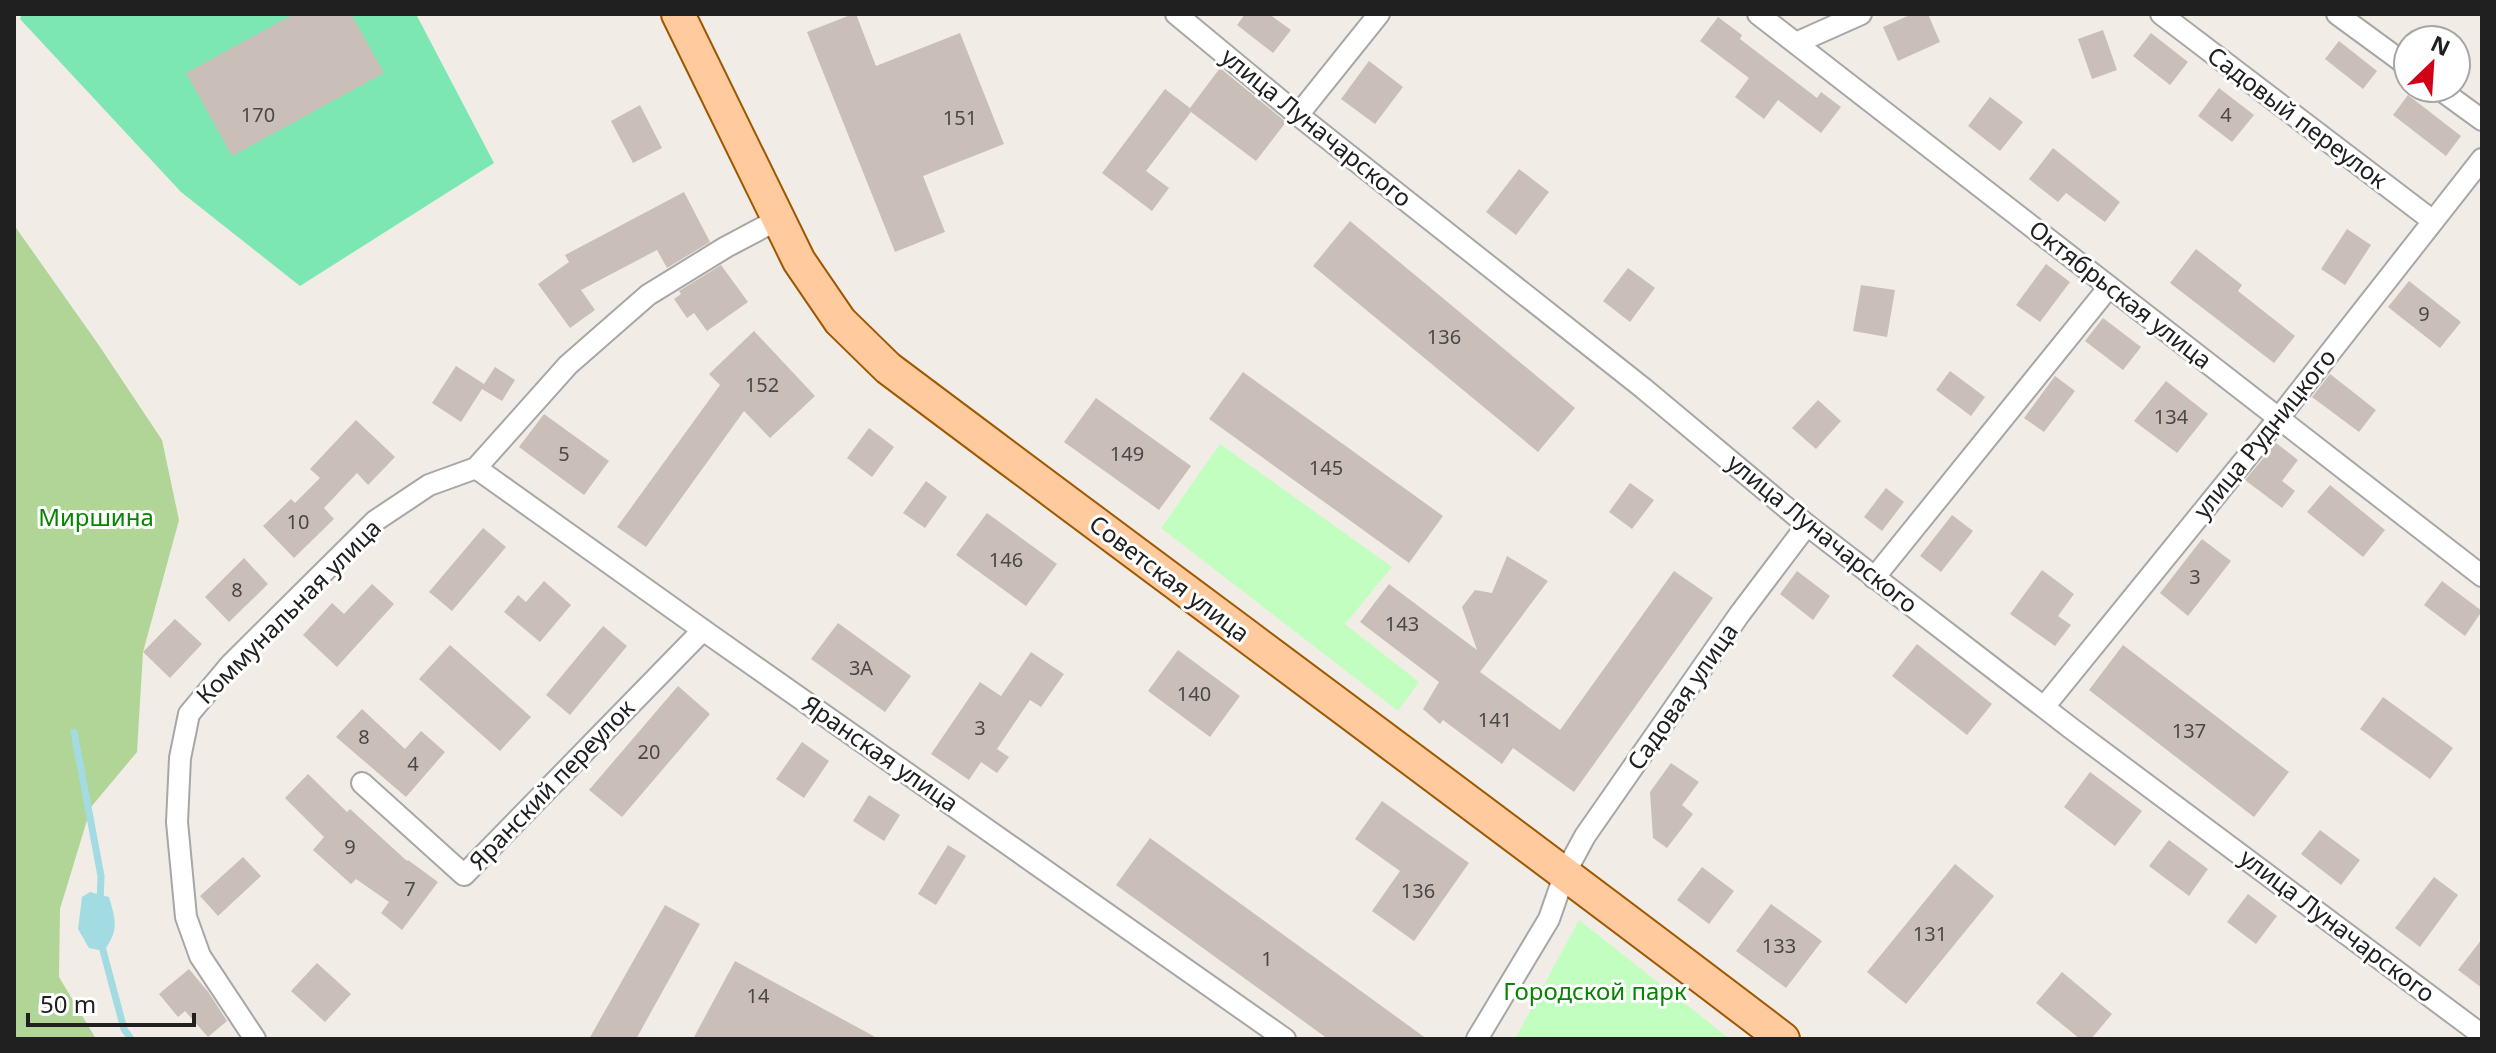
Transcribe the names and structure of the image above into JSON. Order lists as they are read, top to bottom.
{
  "streets": {
    "main road": ["Советская улица"],
    "street": [
      "Садовый переулок",
      "улица Луначарского",
      "Октябрьская улица",
      "улица Рудницкого",
      "Коммунальная улица",
      "Садовая улица",
      "Яранская улица",
      "Яранский переулок"
    ]
  },
  "crossings": [
    ["Садовый переулок", "улица Рудницкого"],
    ["улица Луначарского", "улица Рудницкого"],
    ["улица Луначарского", "Садовая улица"],
    ["Октябрьская улица", "улица Рудницкого"],
    ["Советская улица", "Коммунальная улица"],
    ["Советская улица", "Садовая улица"],
    ["Коммунальная улица", "Яранская улица"],
    ["Яранская улица", "Яранский переулок"]
  ],
  "parks": ["Миршина", "Городской парк"],
  "house_numbers": [
    "170",
    "4",
    "151",
    "9",
    "136",
    "152",
    "134",
    "5",
    "149",
    "145",
    "10",
    "146",
    "3",
    "8",
    "143",
    "3А",
    "140",
    "141",
    "3",
    "137",
    "8",
    "20",
    "4",
    "9",
    "7",
    "136",
    "131",
    "133",
    "1",
    "14"
  ],
  "scale_bar": "50 m",
  "north": "top right"
}
